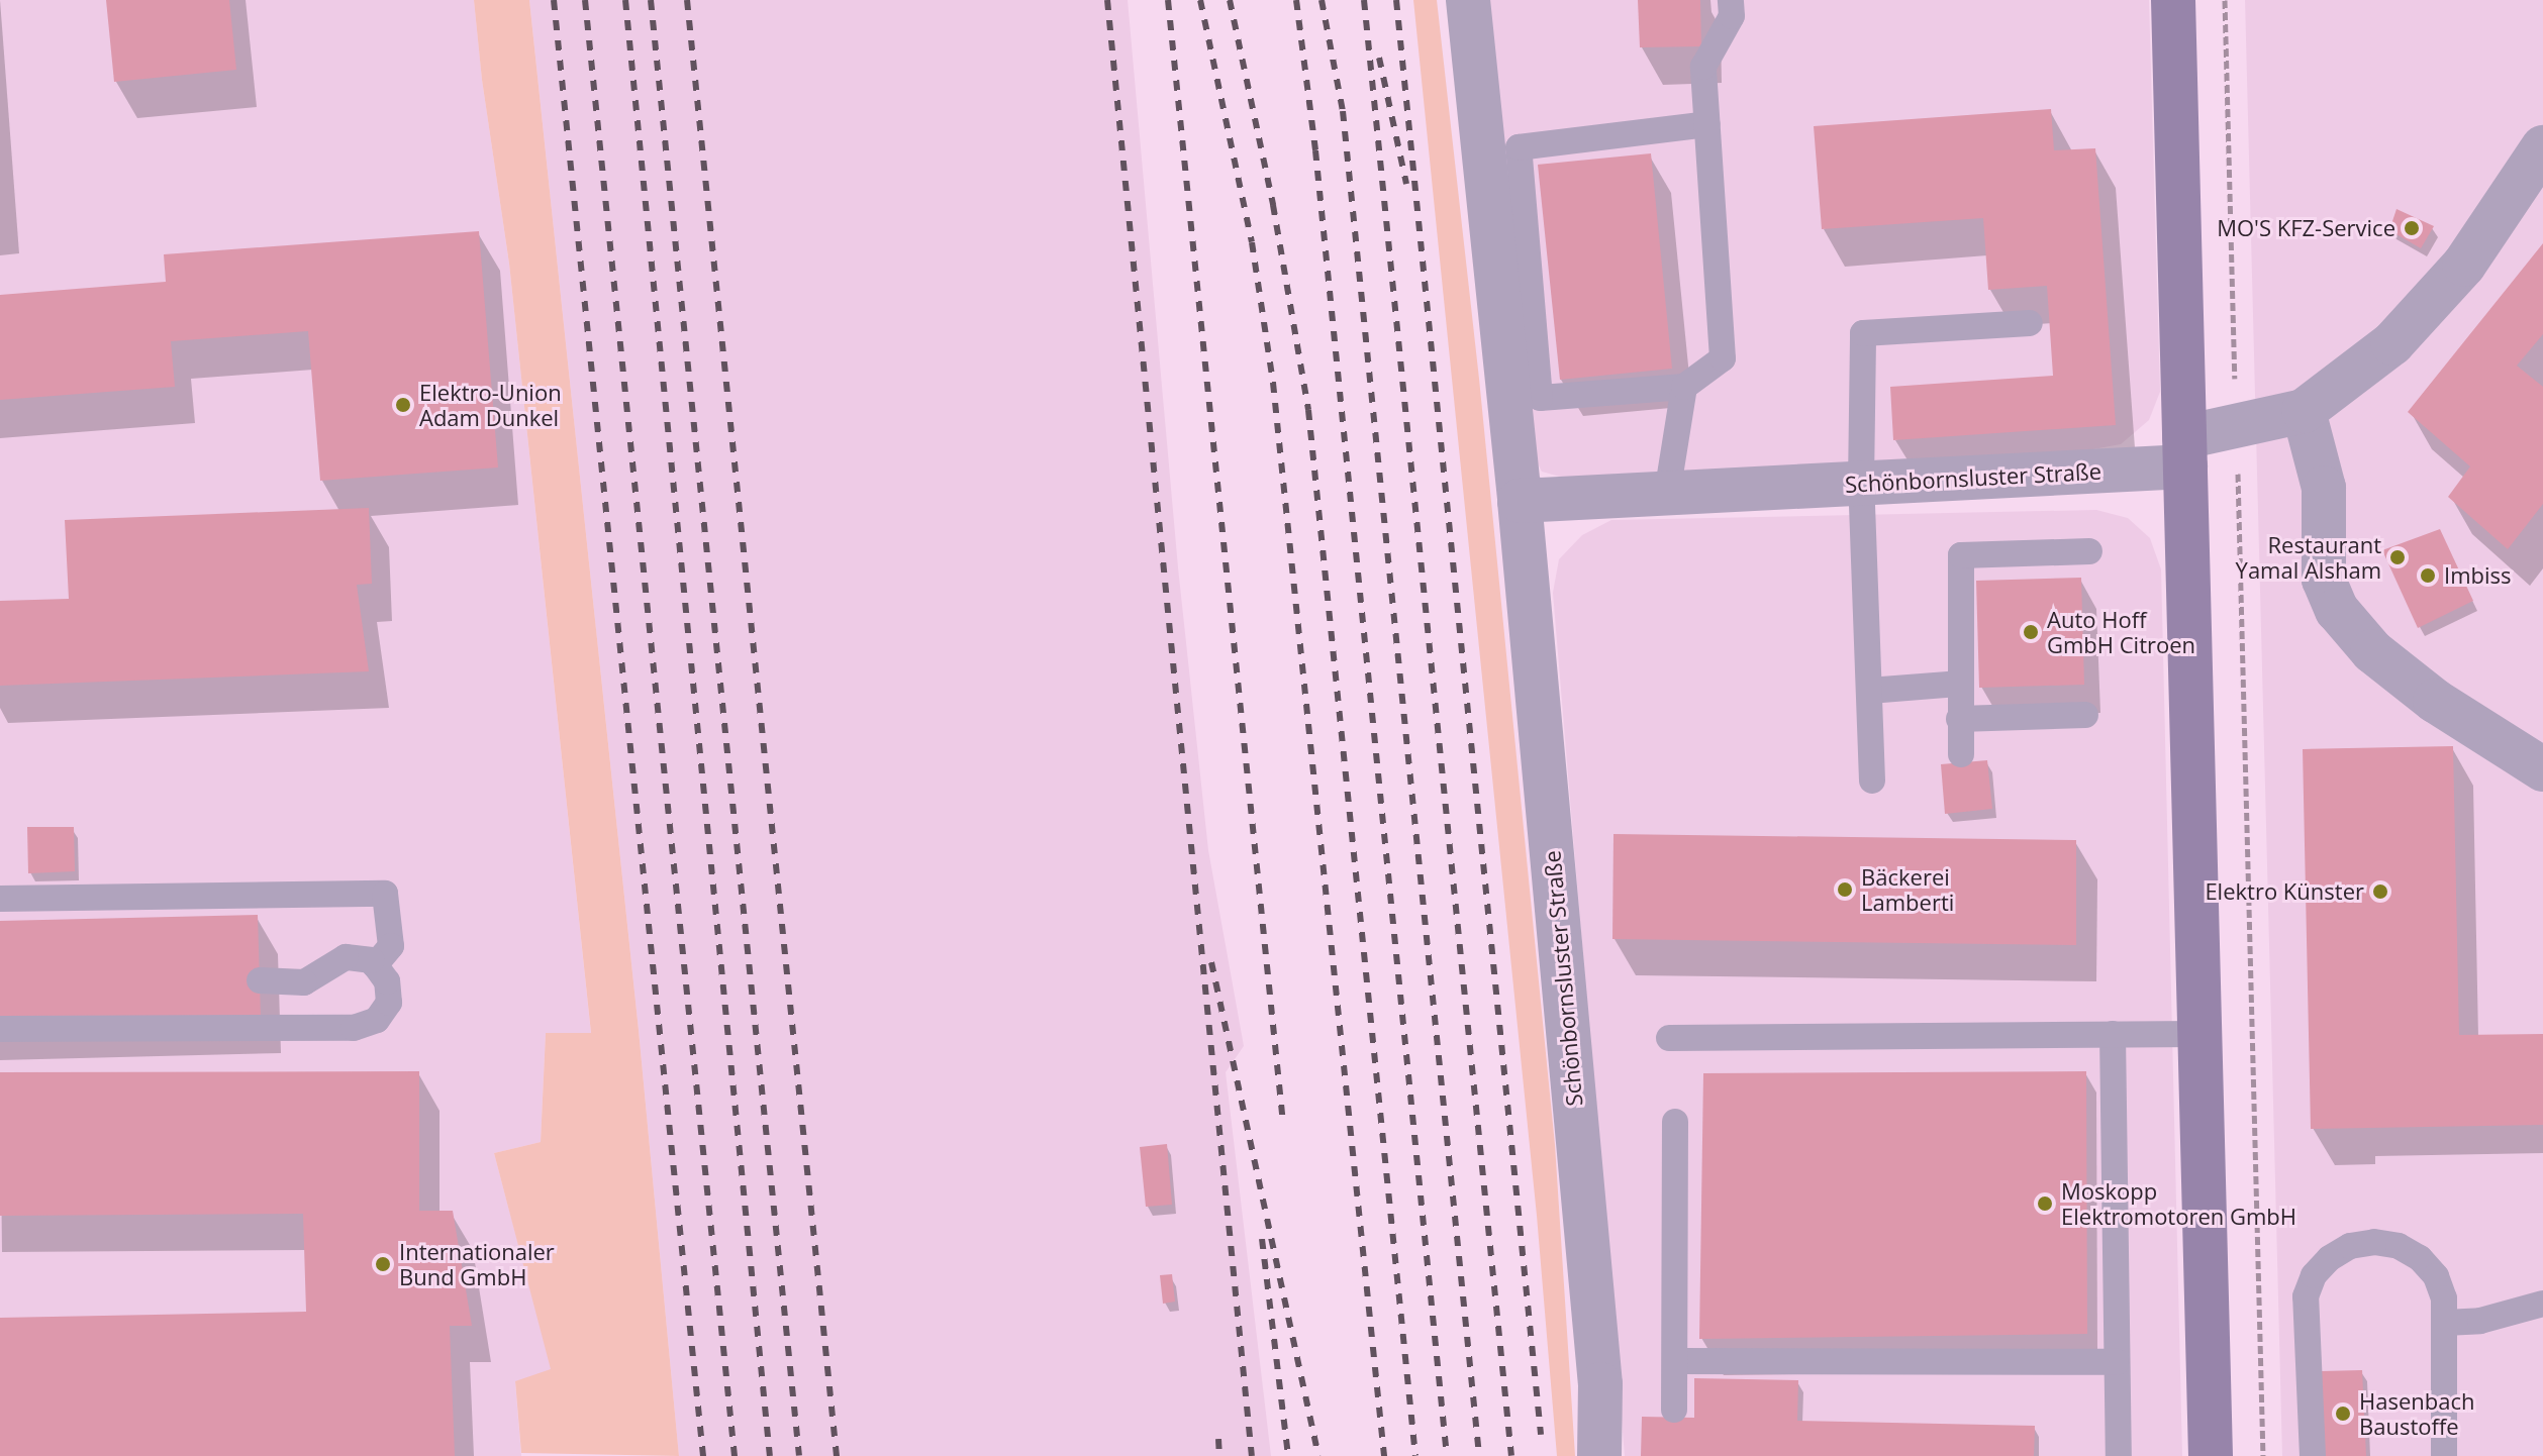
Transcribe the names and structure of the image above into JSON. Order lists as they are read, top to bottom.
{
  "streets": {
    "street": ["Schönbornsluster Straße"]
  },
  "places": [
    "MO'S KFZ-Service",
    "Elektro-Union Adam Dunkel",
    "Restaurant Yamal Alsham",
    "Imbiss",
    "Auto Hoff GmbH Citroen",
    "Bäckerei Lamberti",
    "Elektro Künster",
    "Moskopp Elektromotoren GmbH",
    "Internationaler Bund GmbH",
    "Hasenbach Baustoffe"
  ]
}
